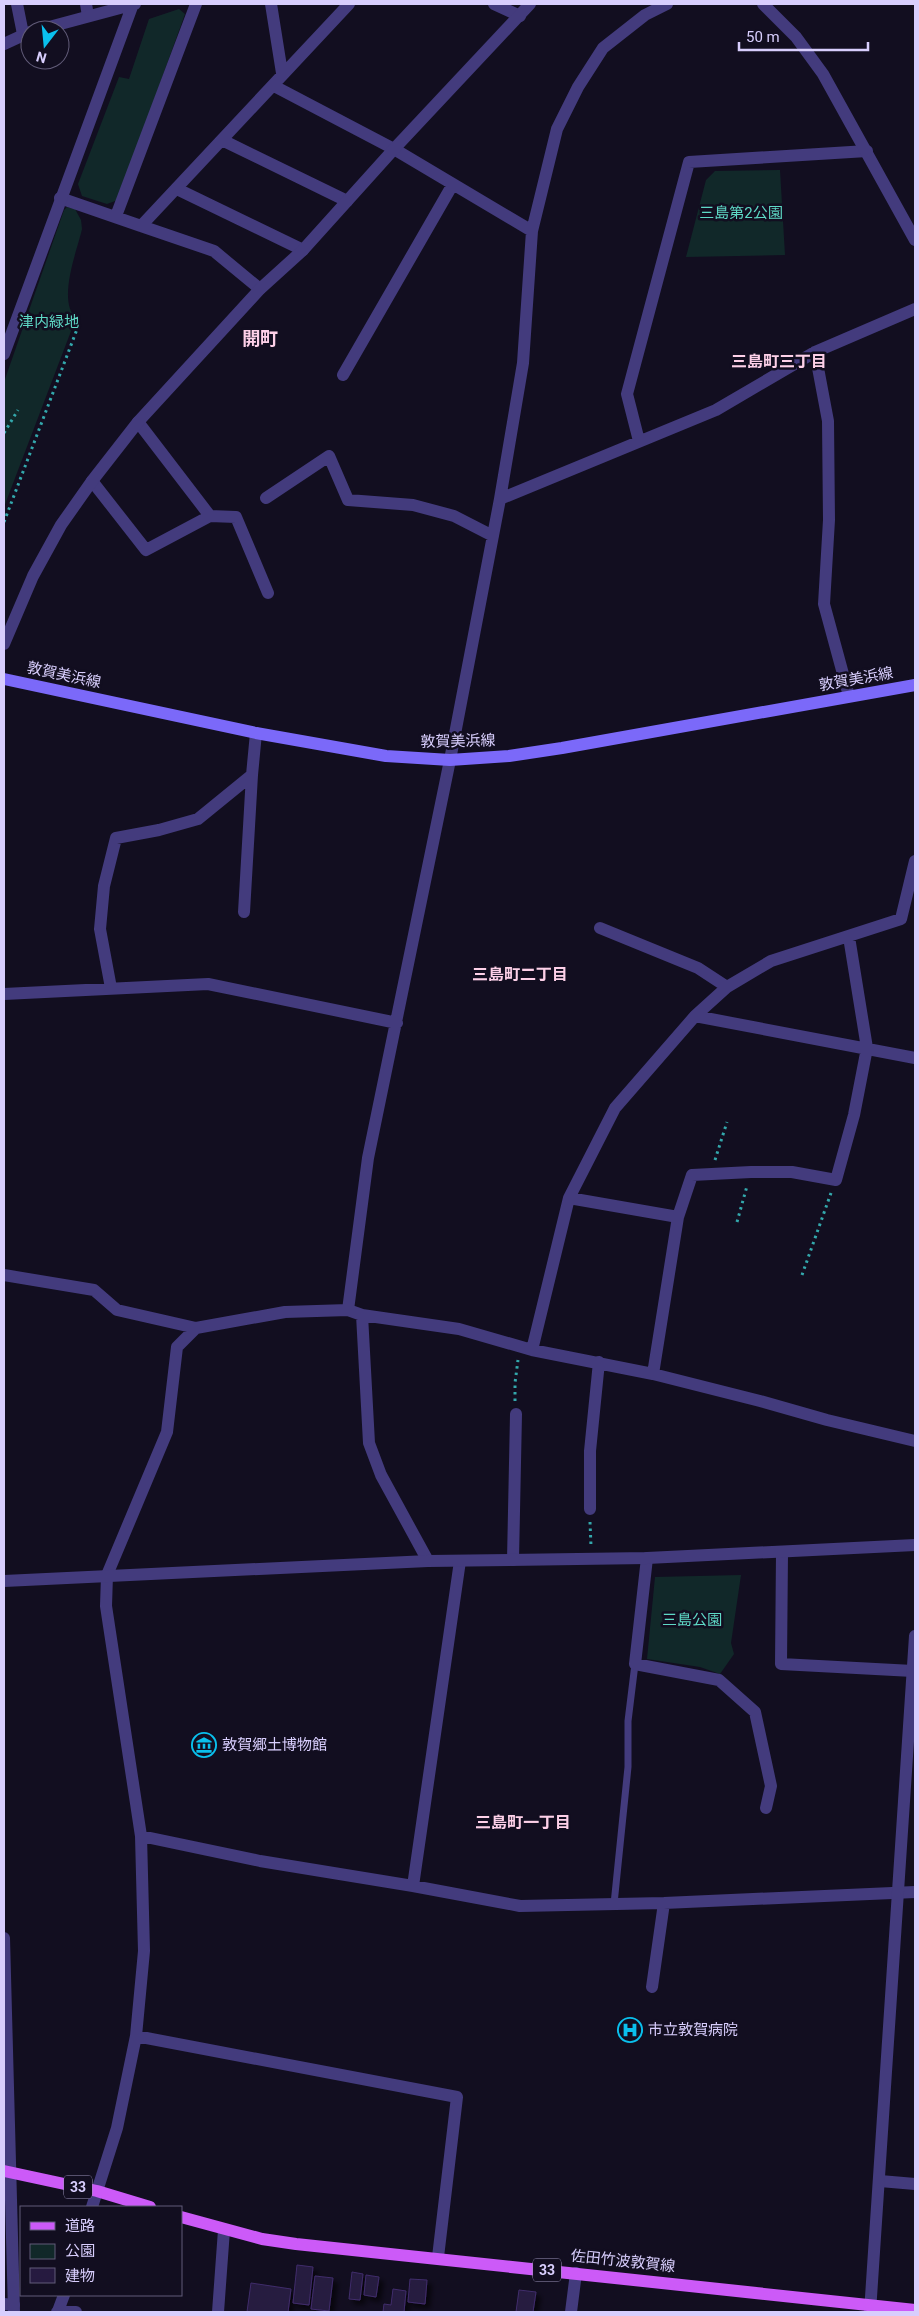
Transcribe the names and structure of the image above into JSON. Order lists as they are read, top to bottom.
{
  "streets": {
    "main road": ["敦賀美浜線", "33", "佐田竹波敦賀線"]
  },
  "districts": [
    "開町",
    "三島町三丁目",
    "三島町二丁目",
    "三島町一丁目"
  ],
  "parks": ["三島第2公園", "津内緑地", "三島公園"],
  "places": {
    "museum": ["敦賀郷土博物館"],
    "hospital": ["市立敦賀病院"]
  },
  "legend": ["道路", "公園", "建物"],
  "scale_bar": "50 m",
  "north": "bottom"
}
